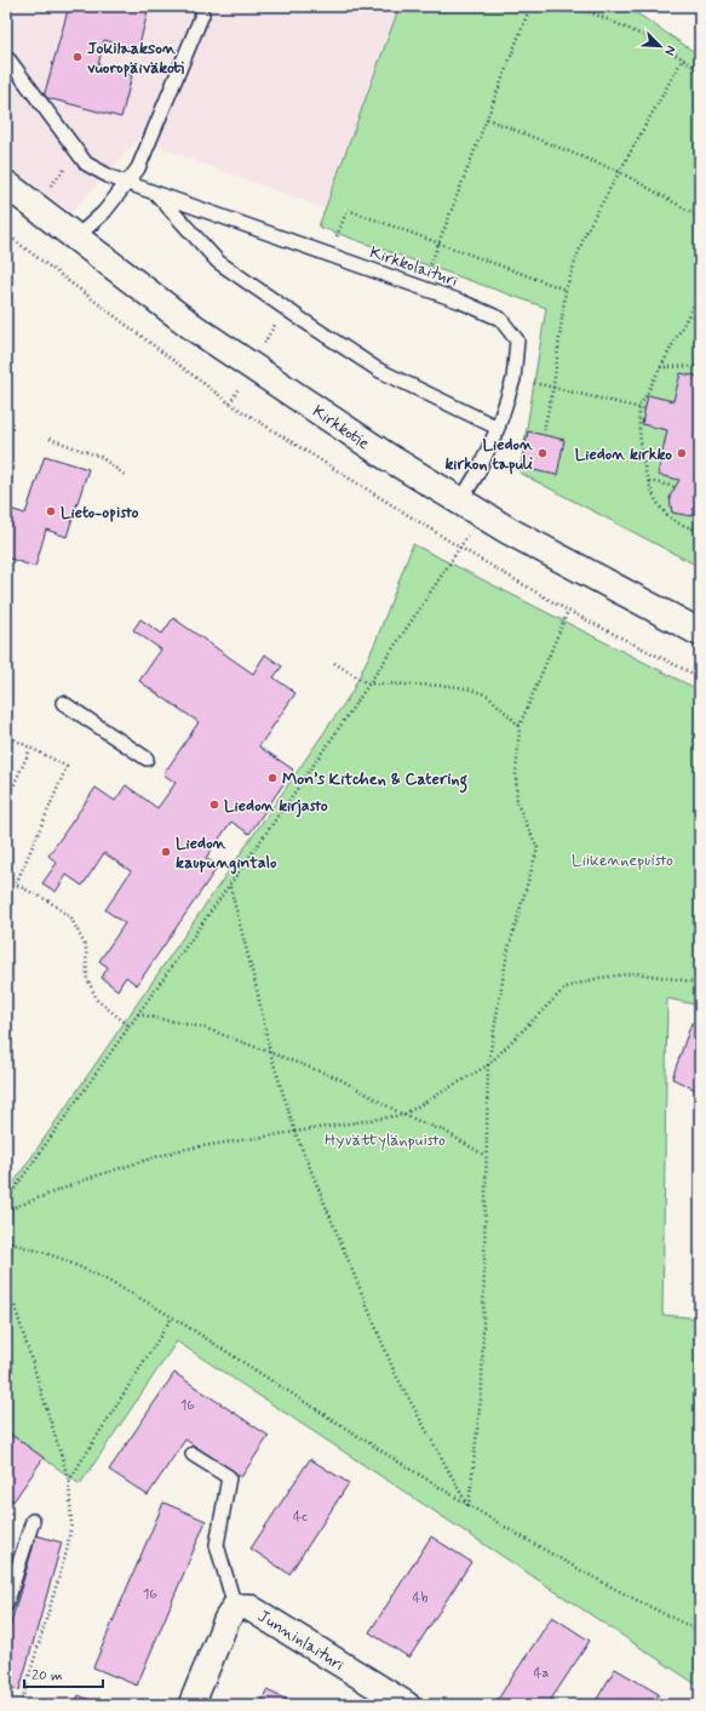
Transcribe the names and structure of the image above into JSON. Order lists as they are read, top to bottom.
{
  "streets": {
    "street": ["Kirkkotie", "Junninlaituri"],
    "lane": ["Kirkkolaituri"]
  },
  "crossings": [
    ["Kirkkolaituri", "Kirkkotie"]
  ],
  "parks": ["Liikennepuisto", "Hyvättylänpuisto"],
  "places": [
    "Jokilaakson vuoropäiväkoti",
    "Liedon kirkon tapuli",
    "Liedon kirkko",
    "Lieto-opisto",
    "Mon’s Kitchen & Catering",
    "Liedon kirjasto",
    "Liedon kaupungintalo"
  ],
  "house_numbers": [
    "16",
    "4c",
    "16",
    "4b",
    "4a"
  ],
  "scale_bar": "20 m",
  "north": "bottom right"
}
